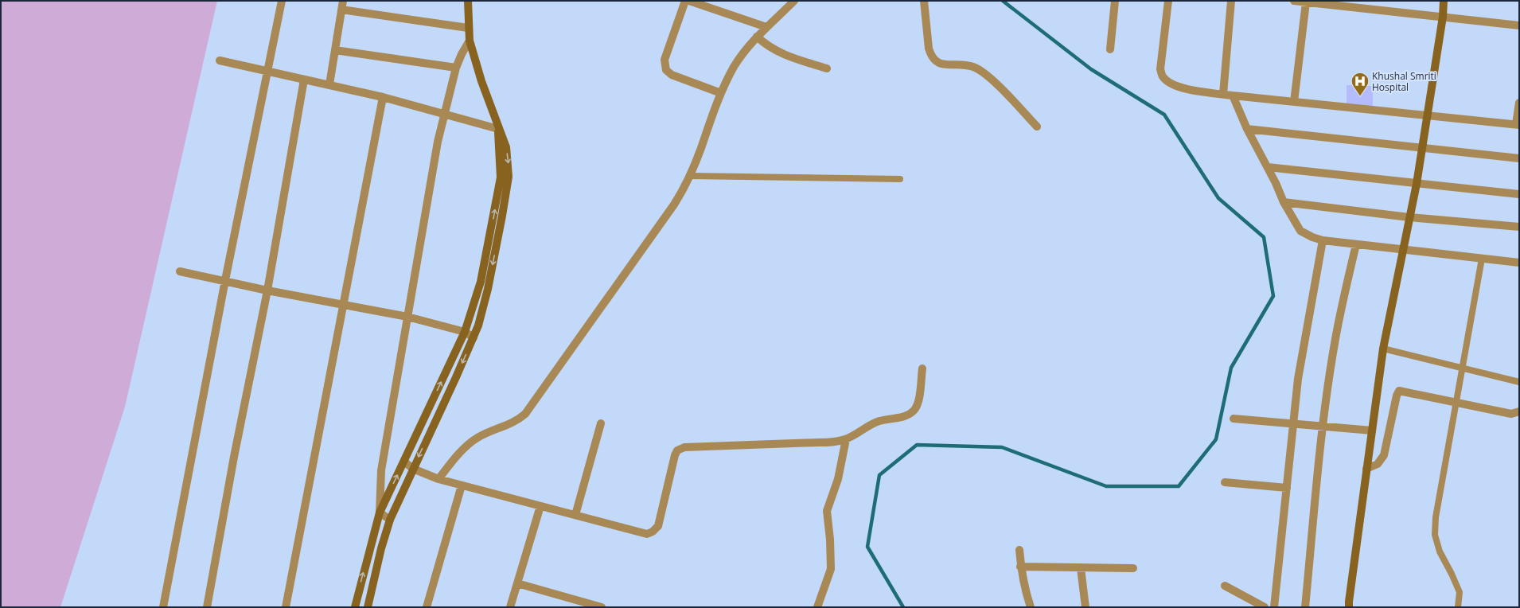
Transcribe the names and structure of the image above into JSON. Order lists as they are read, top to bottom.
{
  "places": {
    "hospital": ["Khushal Smriti Hospital"]
  }
}
